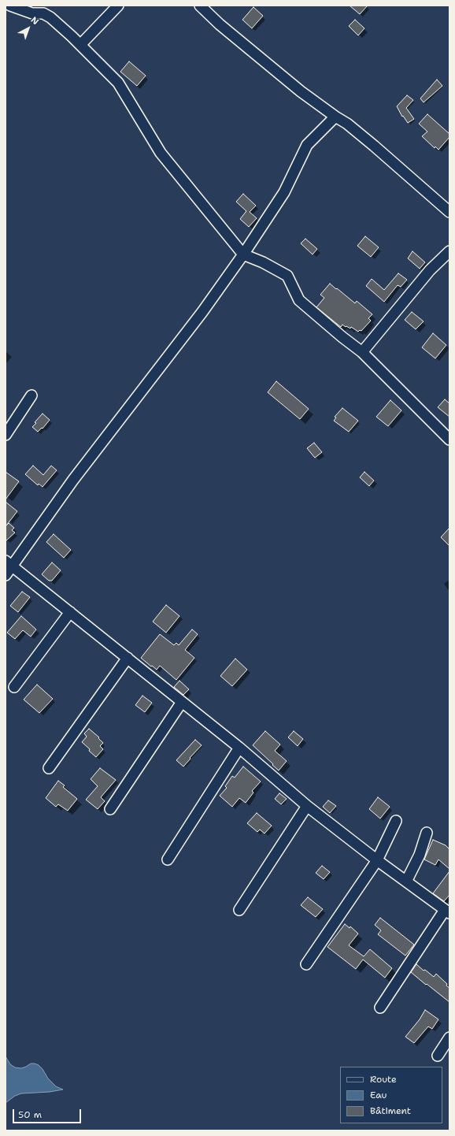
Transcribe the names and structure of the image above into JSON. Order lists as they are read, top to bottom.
{
  "legend": ["Route", "Eau", "Bâtiment"],
  "scale_bar": "50 m",
  "north": "top right"
}
